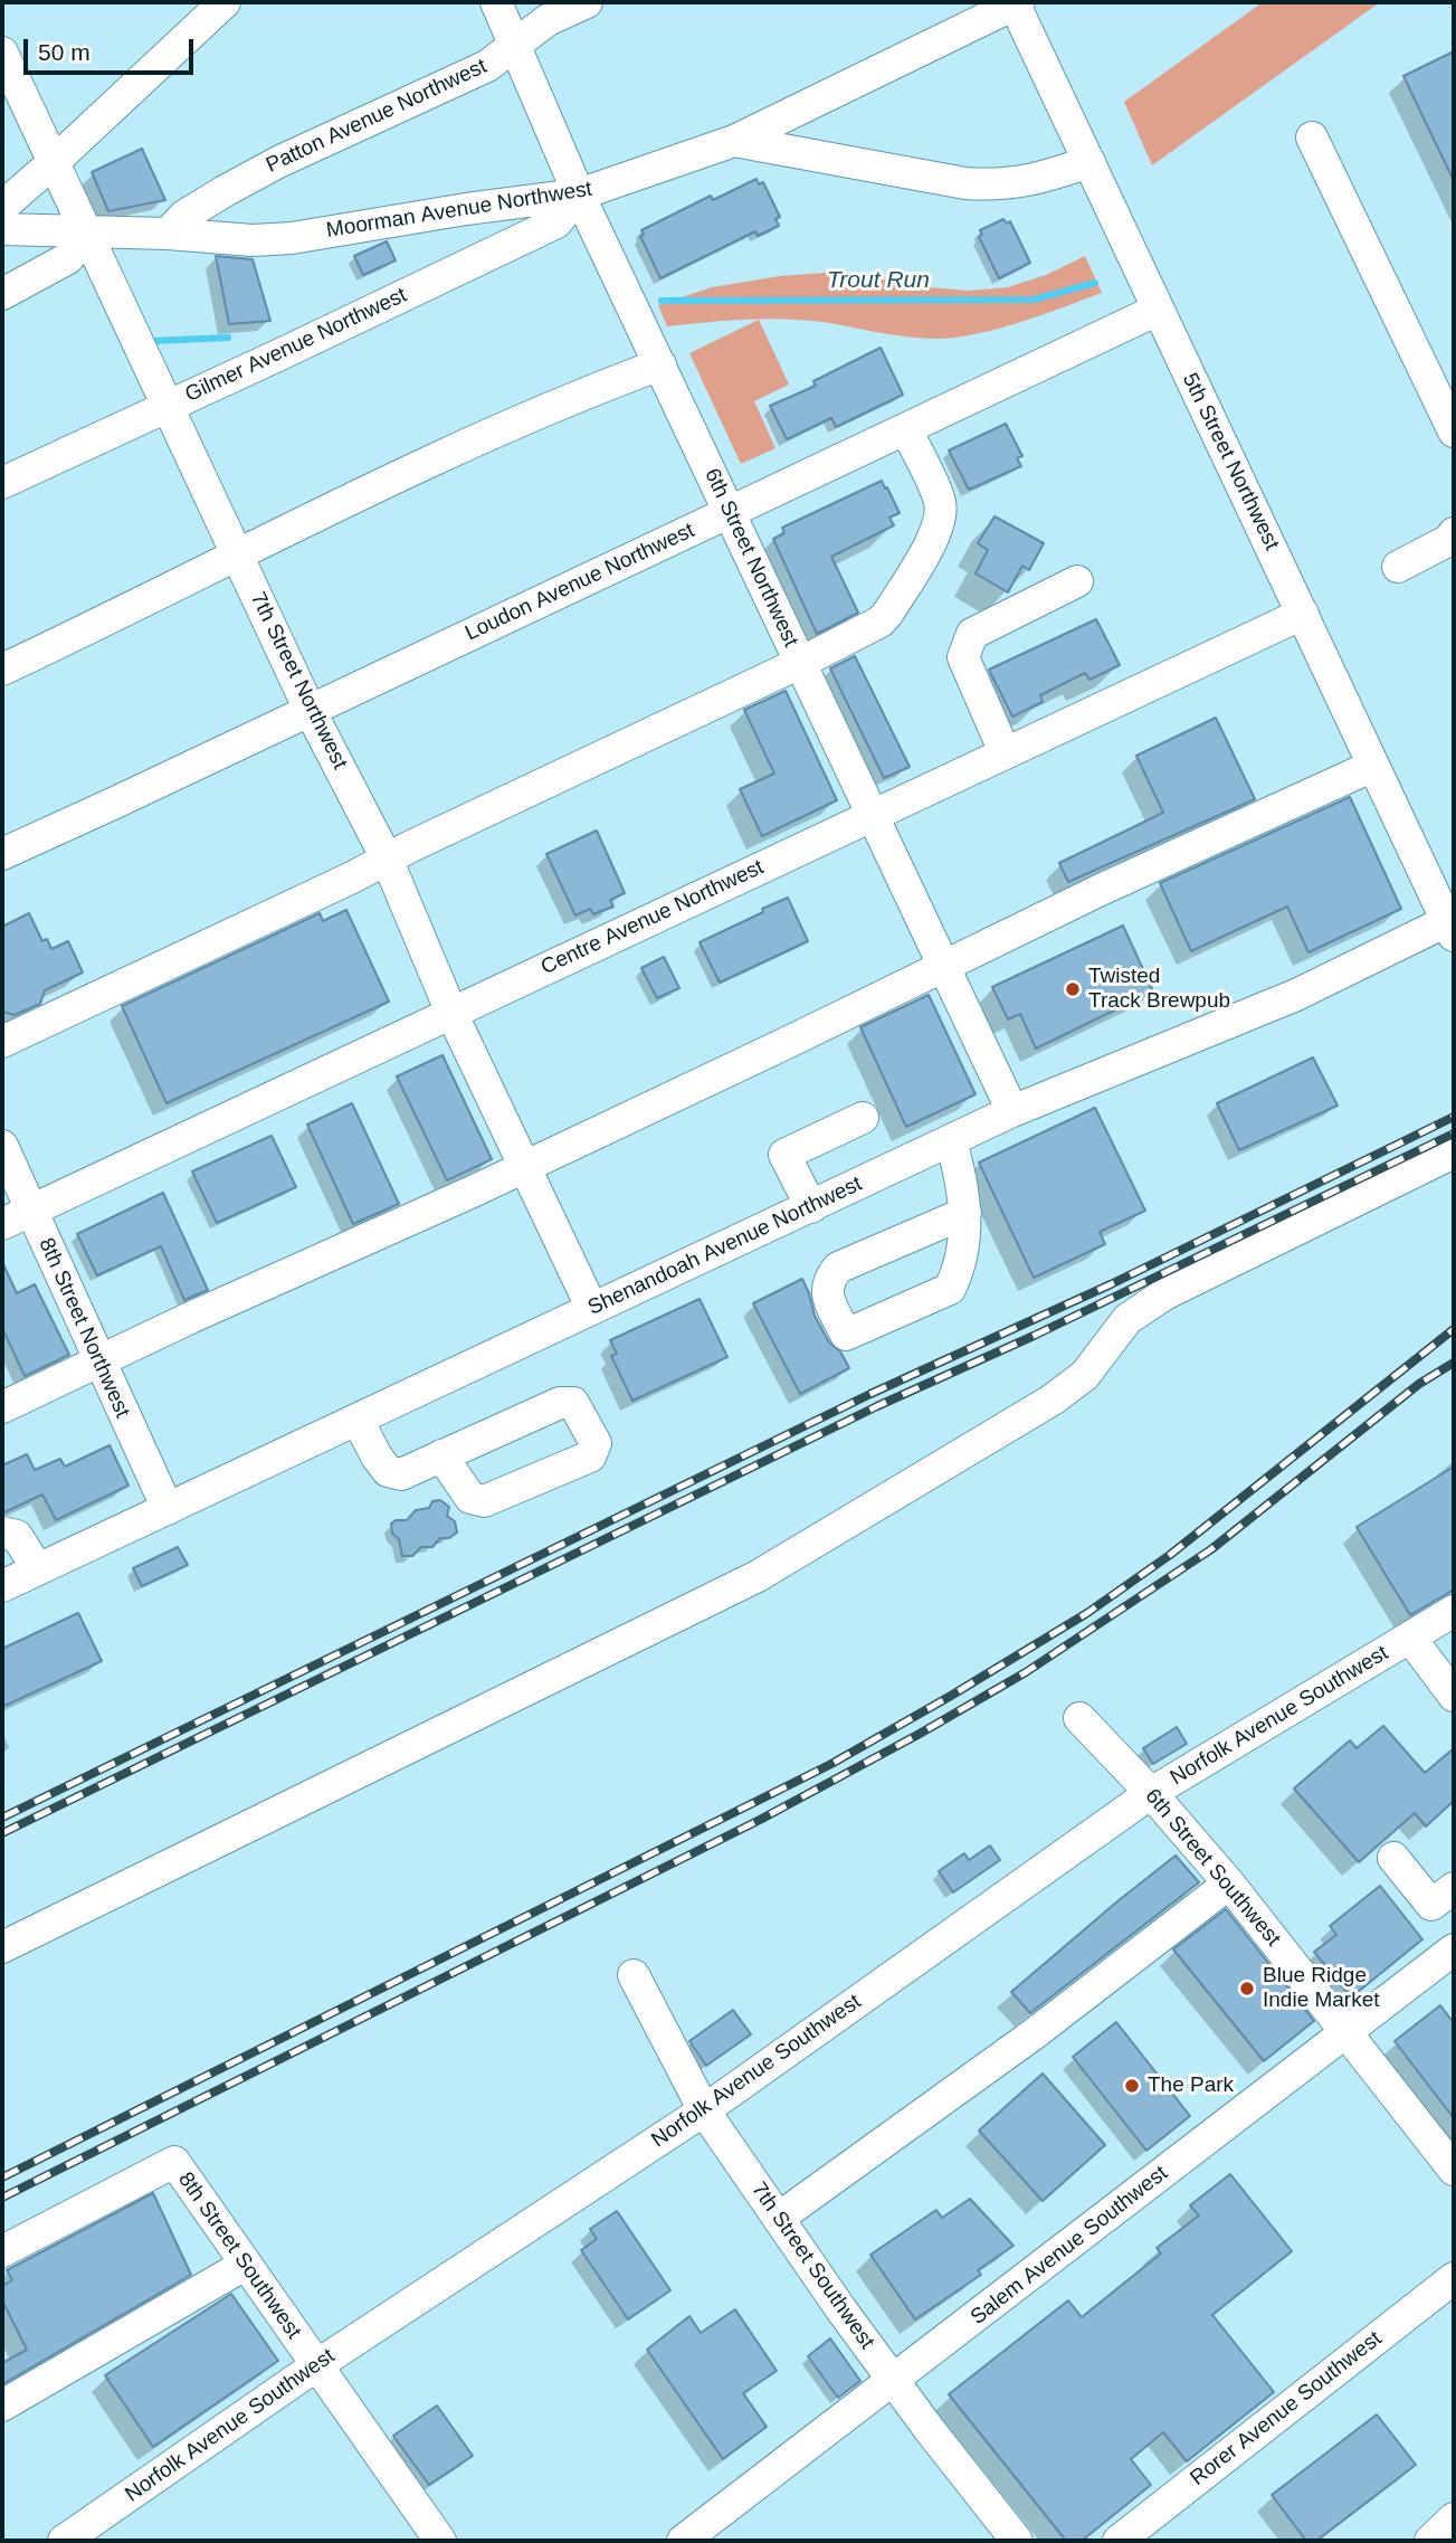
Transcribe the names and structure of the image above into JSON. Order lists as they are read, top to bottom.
{
  "streets": {
    "street": [
      "Patton Avenue Northwest",
      "Moorman Avenue Northwest",
      "Gilmer Avenue Northwest",
      "5th Street Northwest",
      "6th Street Northwest",
      "Loudon Avenue Northwest",
      "7th Street Northwest",
      "Centre Avenue Northwest",
      "Shenandoah Avenue Northwest",
      "8th Street Northwest",
      "Norfolk Avenue Southwest",
      "6th Street Southwest",
      "Salem Avenue Southwest",
      "8th Street Southwest",
      "7th Street Southwest",
      "Rorer Avenue Southwest"
    ]
  },
  "crossings": [
    ["Patton Avenue Northwest", "Moorman Avenue Northwest"],
    ["Patton Avenue Northwest", "6th Street Northwest"],
    ["Moorman Avenue Northwest", "Gilmer Avenue Northwest"],
    ["Moorman Avenue Northwest", "5th Street Northwest"],
    ["Moorman Avenue Northwest", "6th Street Northwest"],
    ["Moorman Avenue Northwest", "7th Street Northwest"],
    ["Gilmer Avenue Northwest", "6th Street Northwest"],
    ["Gilmer Avenue Northwest", "7th Street Northwest"],
    ["5th Street Northwest", "Loudon Avenue Northwest"],
    ["5th Street Northwest", "Centre Avenue Northwest"],
    ["5th Street Northwest", "Shenandoah Avenue Northwest"],
    ["6th Street Northwest", "Loudon Avenue Northwest"],
    ["6th Street Northwest", "Centre Avenue Northwest"],
    ["6th Street Northwest", "Shenandoah Avenue Northwest"],
    ["Loudon Avenue Northwest", "7th Street Northwest"],
    ["7th Street Northwest", "Centre Avenue Northwest"],
    ["7th Street Northwest", "Shenandoah Avenue Northwest"],
    ["Centre Avenue Northwest", "8th Street Northwest"],
    ["Shenandoah Avenue Northwest", "8th Street Northwest"],
    ["Norfolk Avenue Southwest", "6th Street Southwest"],
    ["Norfolk Avenue Southwest", "8th Street Southwest"],
    ["Norfolk Avenue Southwest", "7th Street Southwest"],
    ["6th Street Southwest", "Salem Avenue Southwest"],
    ["Salem Avenue Southwest", "7th Street Southwest"]
  ],
  "water": ["Trout Run"],
  "places": ["Twisted Track Brewpub", "Blue Ridge Indie Market", "The Park"],
  "scale_bar": "50 m"
}
